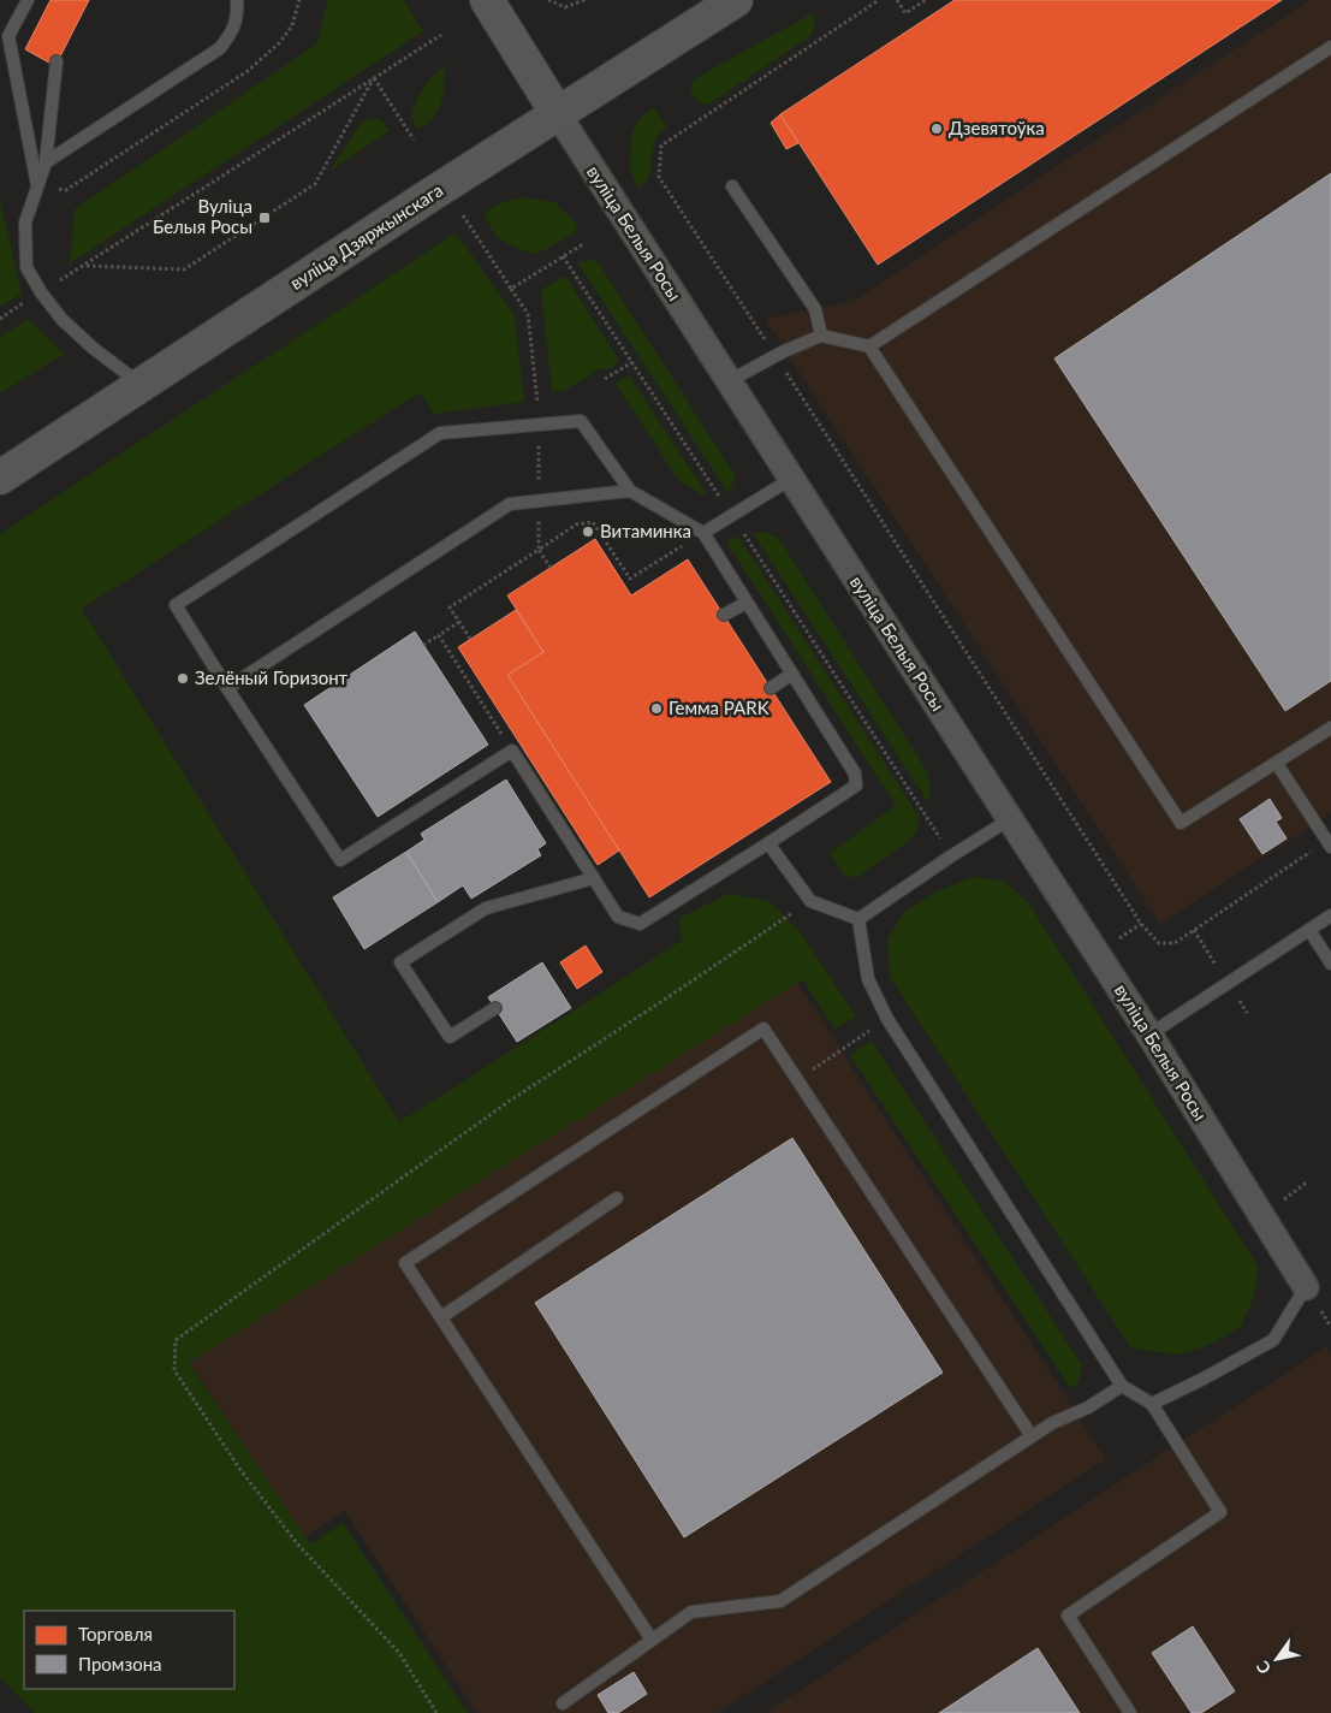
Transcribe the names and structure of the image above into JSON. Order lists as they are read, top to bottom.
{
  "streets": {
    "main road": ["вуліца Белыя Росы", "вуліца Дзяржынскага"]
  },
  "crossings": [
    ["вуліца Белыя Росы", "вуліца Дзяржынскага"]
  ],
  "places": {
    "other": [
      "Дзевятоўка",
      "Витаминка",
      "Зелёный Горизонт",
      "Гемма PARK"
    ],
    "transit": ["Вуліца Белыя Росы"]
  },
  "legend": ["Торговля", "Промзона"],
  "north": "bottom left"
}
